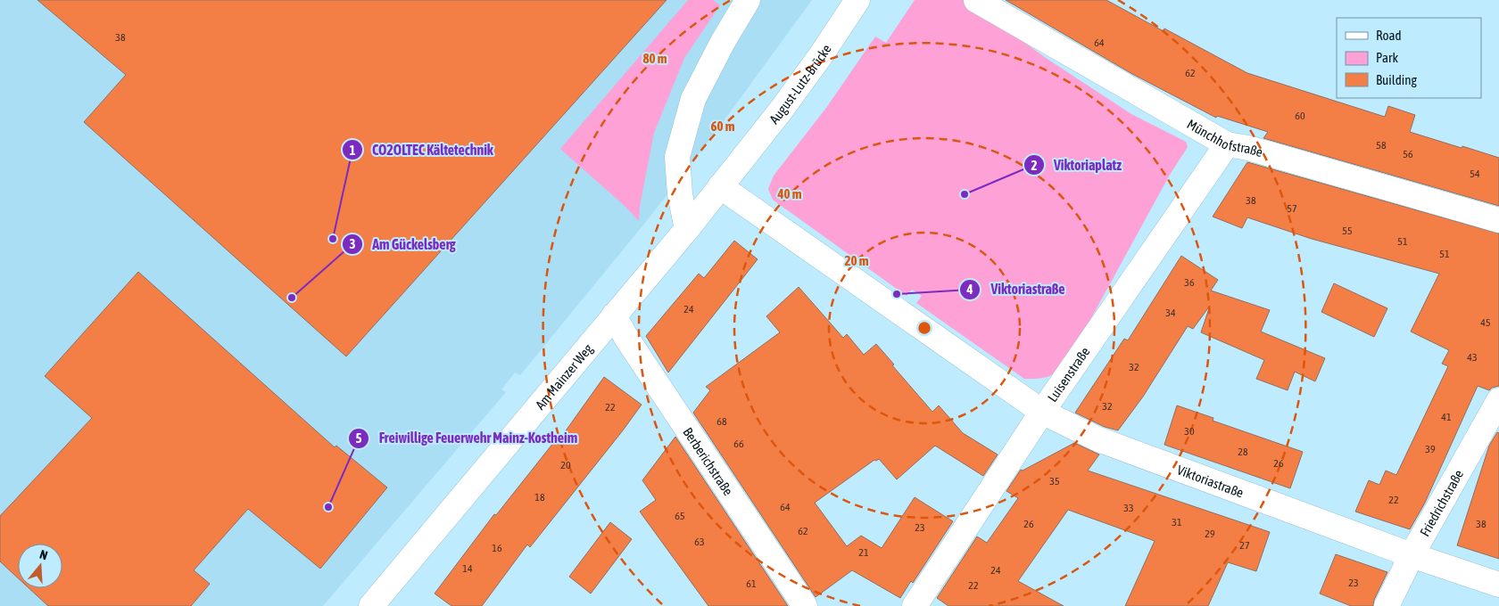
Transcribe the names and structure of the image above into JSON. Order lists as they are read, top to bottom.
{
  "streets": {
    "street": [
      "August-Lutz-Brücke",
      "Münchhofstraße",
      "Luisenstraße",
      "Am Mainzer Weg",
      "Berberichstraße",
      "Viktoriastraße",
      "Friedrichstraße"
    ]
  },
  "crossings": [
    ["August-Lutz-Brücke", "Am Mainzer Weg"],
    ["Münchhofstraße", "Luisenstraße"],
    ["Luisenstraße", "Viktoriastraße"],
    ["Am Mainzer Weg", "Berberichstraße"],
    ["Am Mainzer Weg", "Viktoriastraße"],
    ["Viktoriastraße", "Friedrichstraße"]
  ],
  "places": [
    "Viktoriaplatz",
    "CO2OLTEC Kältetechnik",
    "Viktoriastraße",
    "Am Gückelsberg",
    "Freiwillige Feuerwehr Mainz-Kostheim"
  ],
  "house_numbers": [
    "38",
    "64",
    "62",
    "60",
    "58",
    "56",
    "54",
    "38",
    "57",
    "55",
    "51",
    "51",
    "36",
    "24",
    "34",
    "45",
    "43",
    "32",
    "32",
    "22",
    "41",
    "68",
    "30",
    "66",
    "39",
    "28",
    "26",
    "20",
    "35",
    "18",
    "22",
    "64",
    "33",
    "65",
    "31",
    "26",
    "38",
    "23",
    "62",
    "29",
    "63",
    "27",
    "16",
    "21",
    "14",
    "24",
    "23",
    "61",
    "22"
  ],
  "legend": ["Road", "Park", "Building"],
  "north": "top",
  "rings": [
    "80 m",
    "60 m",
    "40 m",
    "20 m"
  ]
}
